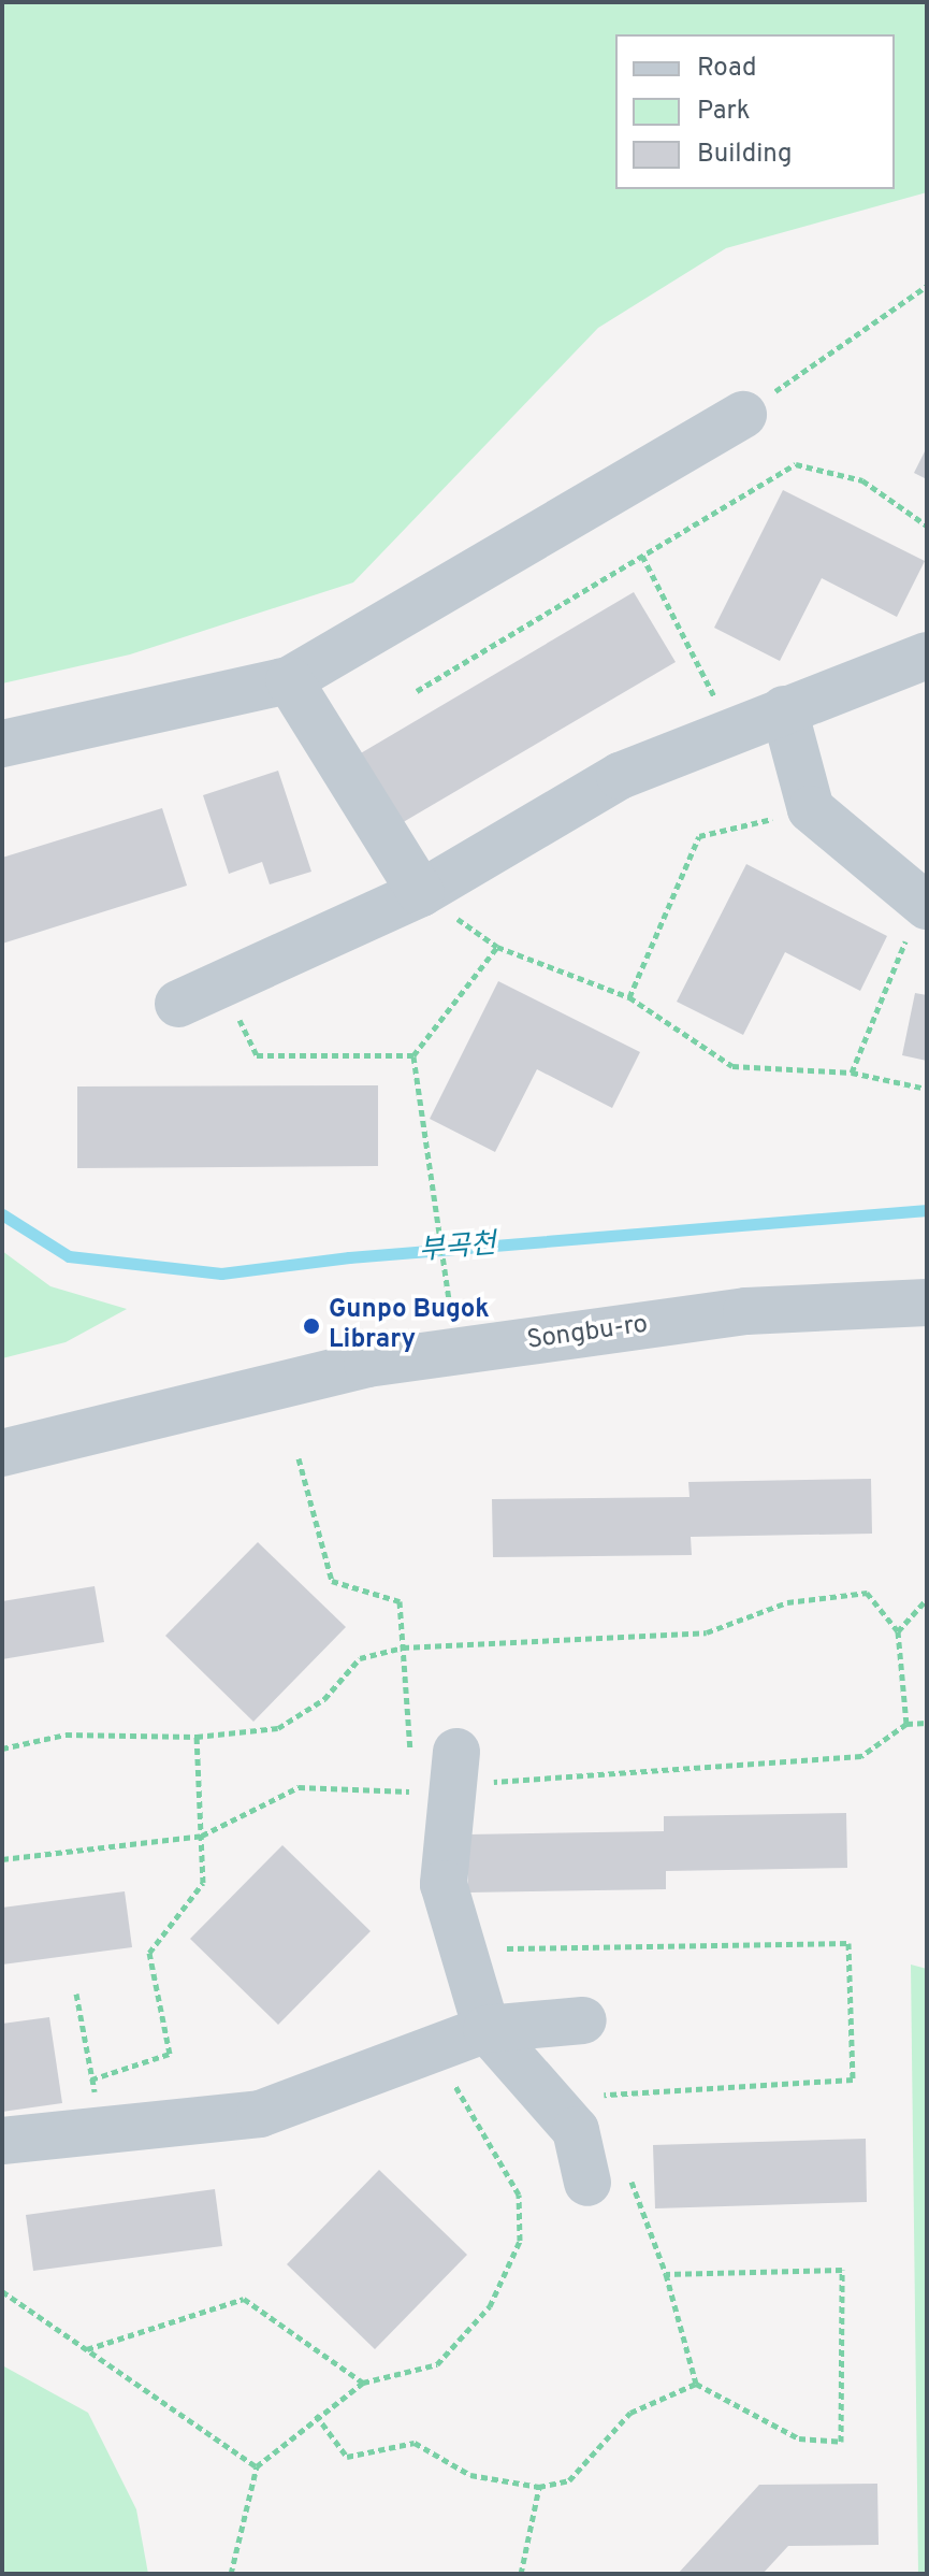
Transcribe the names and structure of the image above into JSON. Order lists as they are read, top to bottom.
{
  "streets": {
    "street": ["Songbu-ro"]
  },
  "water": ["부곡천"],
  "places": ["Gunpo Bugok Library"],
  "legend": ["Road", "Park", "Building"]
}
